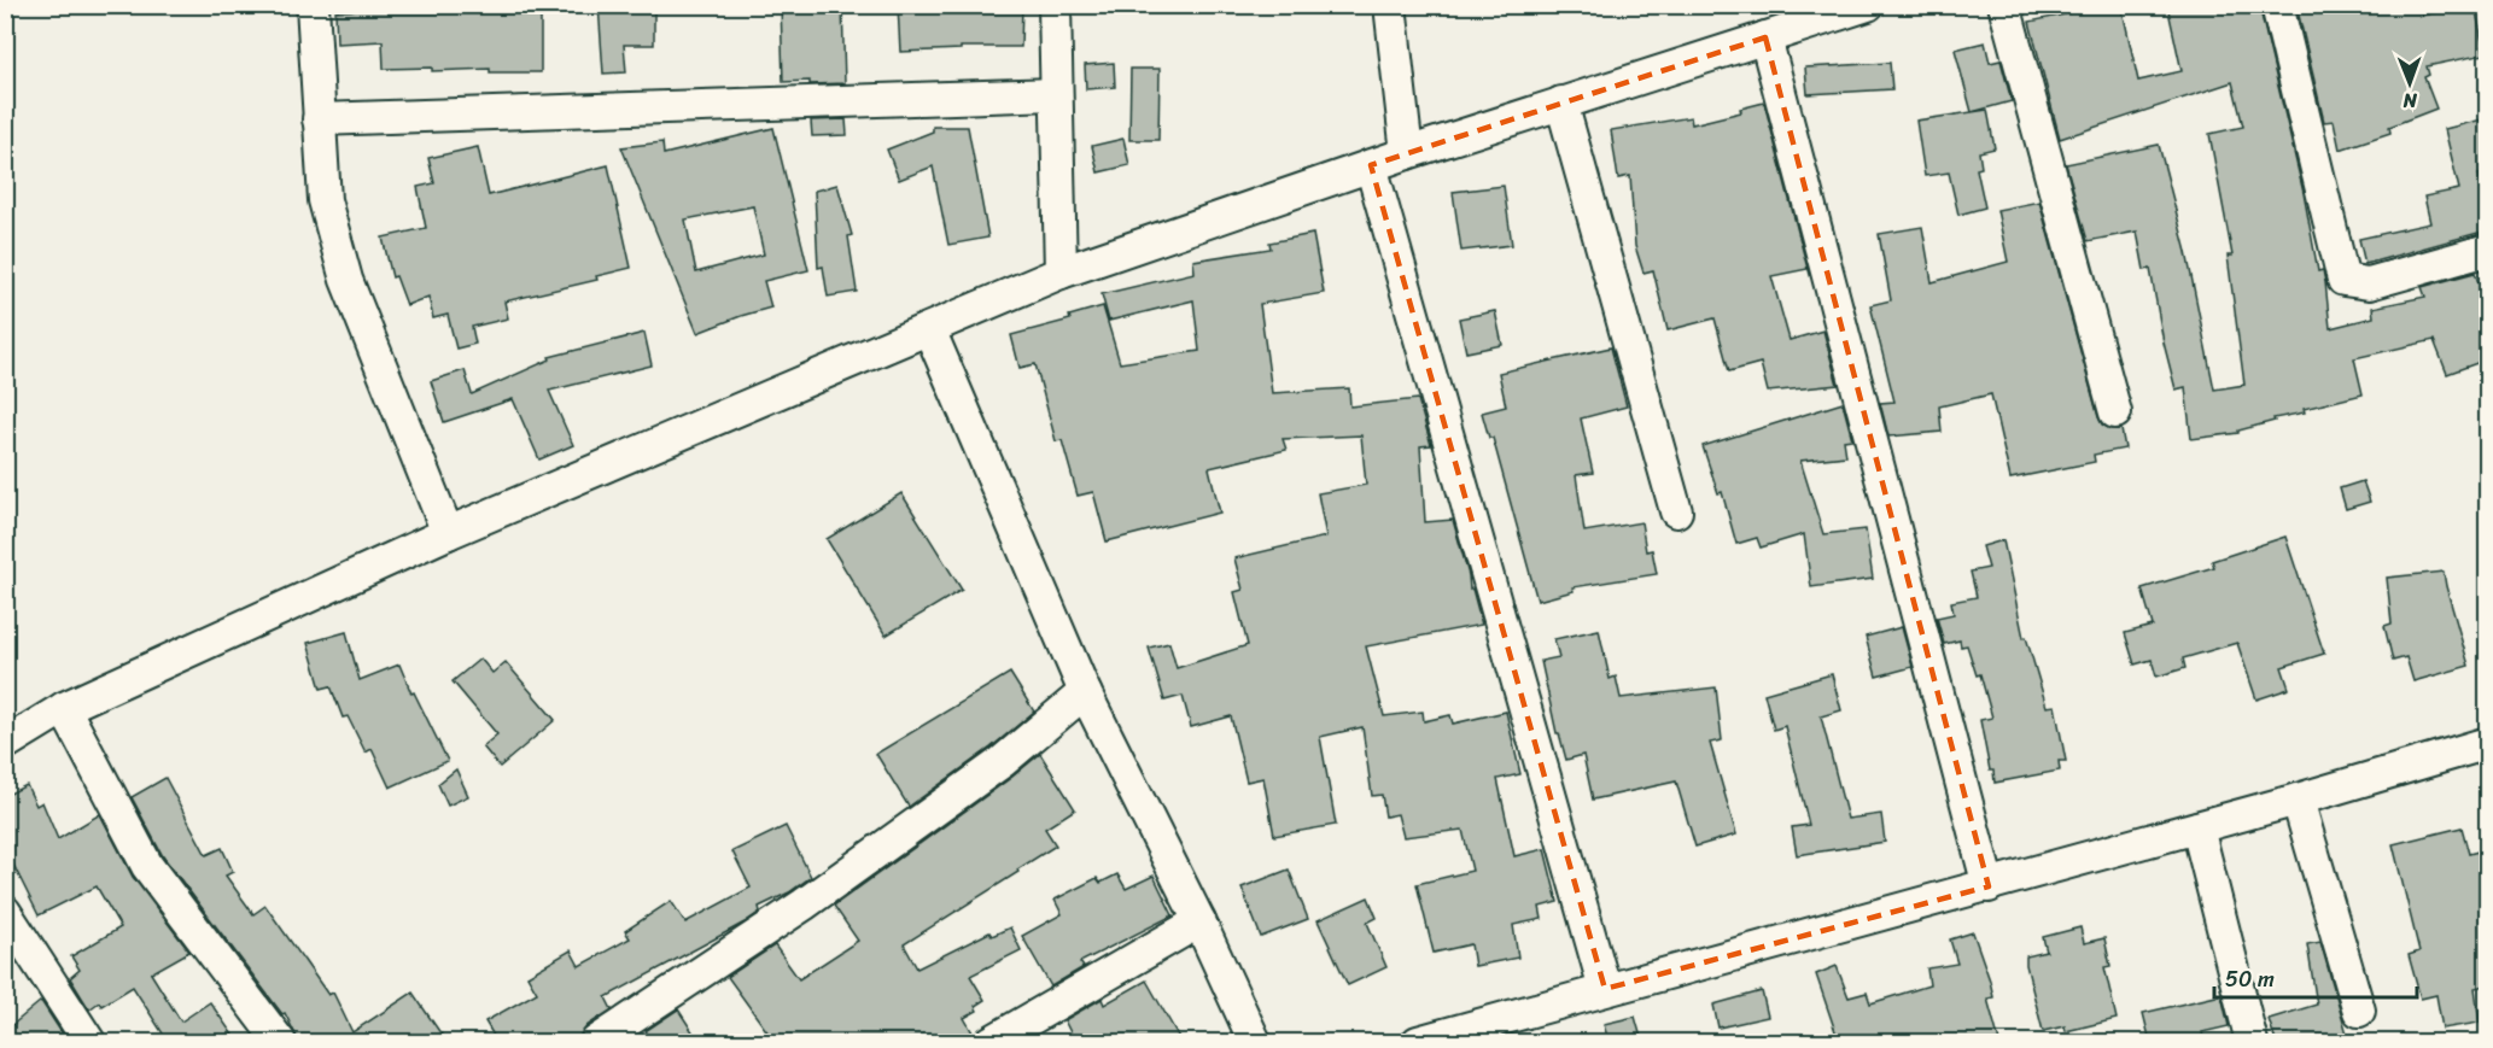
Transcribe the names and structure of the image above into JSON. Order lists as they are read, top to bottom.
{
  "scale_bar": "50 m",
  "north": "bottom"
}
